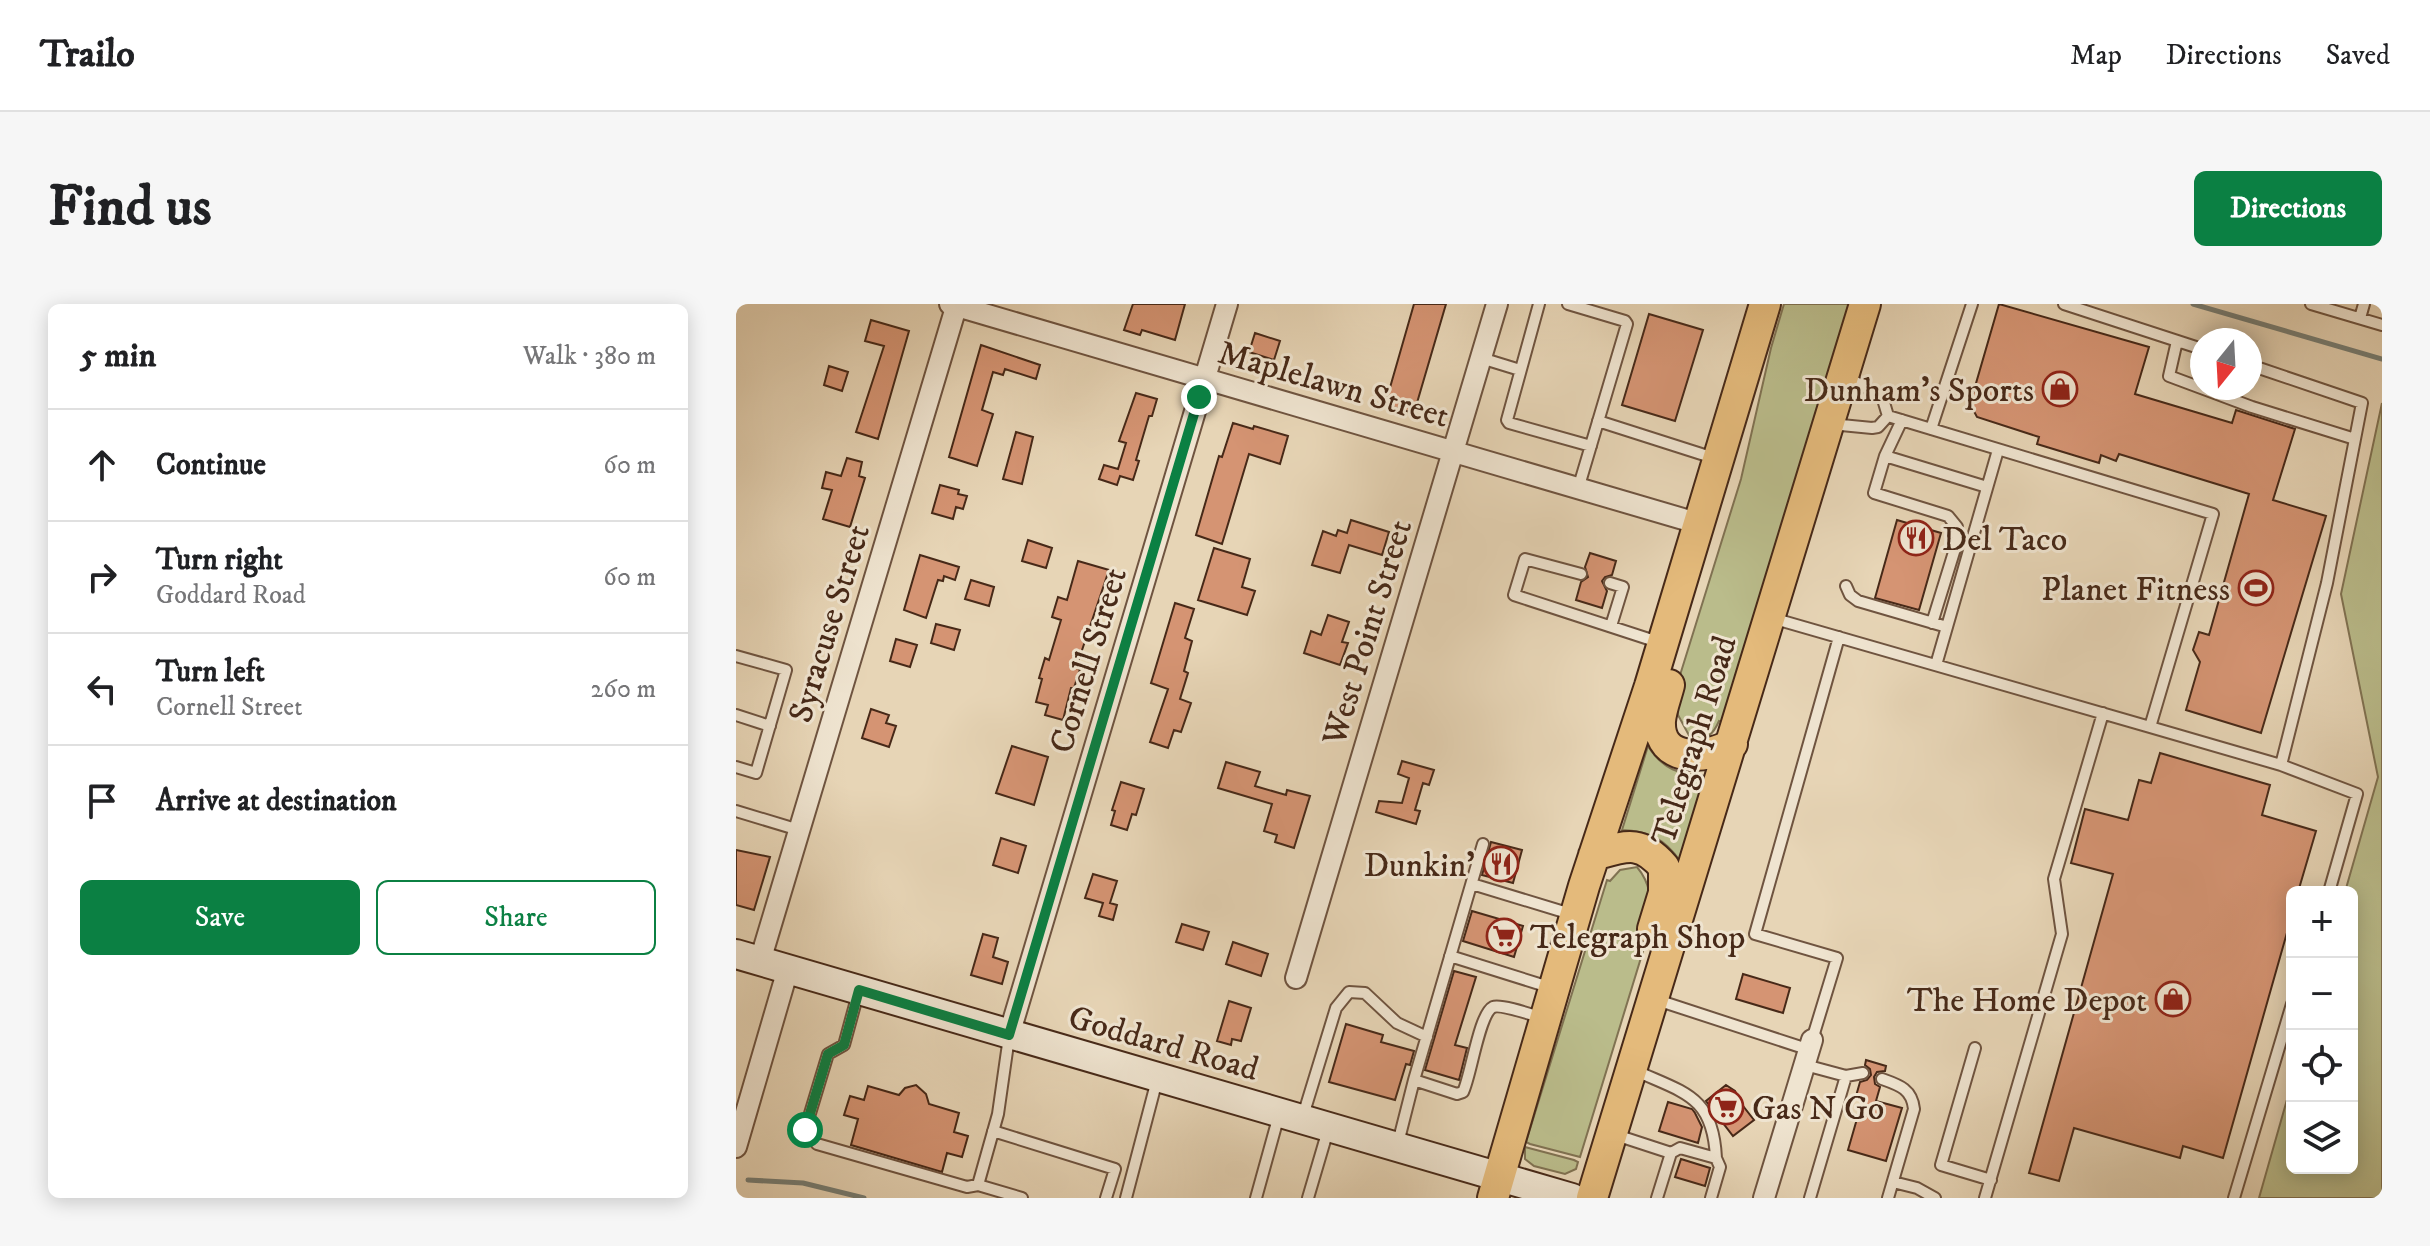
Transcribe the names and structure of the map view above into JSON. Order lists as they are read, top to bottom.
{
  "streets": {
    "main road": ["Telegraph Road", "Goddard Road"],
    "street": [
      "Maplelawn Street",
      "Syracuse Street",
      "West Point Street",
      "Cornell Street"
    ]
  },
  "crossings": [
    ["Maplelawn Street", "Syracuse Street"],
    ["Maplelawn Street", "West Point Street"],
    ["Maplelawn Street", "Cornell Street"],
    ["Maplelawn Street", "Telegraph Road"],
    ["Syracuse Street", "Goddard Road"],
    ["Cornell Street", "Goddard Road"],
    ["Telegraph Road", "Goddard Road"]
  ],
  "places": {
    "shop": ["Dunham's Sports", "The Home Depot"],
    "restaurant": ["Del Taco", "Dunkin'"],
    "sports": ["Planet Fitness"],
    "supermarket": ["Telegraph Shop", "Gas N Go"]
  },
  "north": "bottom",
  "page": {
    "header": "Trailo",
    "nav": ["Map", "Directions", "Saved"],
    "buttons": [
      "Directions",
      ["Save", "Share"]
    ],
    "title": "Find us",
    "heading": ["5 min", "Walk · 380 m"],
    "list": [
      ["Continue", "60 m"],
      ["Turn right", "Goddard Road", "60 m"],
      ["Turn left", "Cornell Street", "260 m"],
      "Arrive at destination"
    ],
    "map_buttons": ["+", "−"]
  }
}
